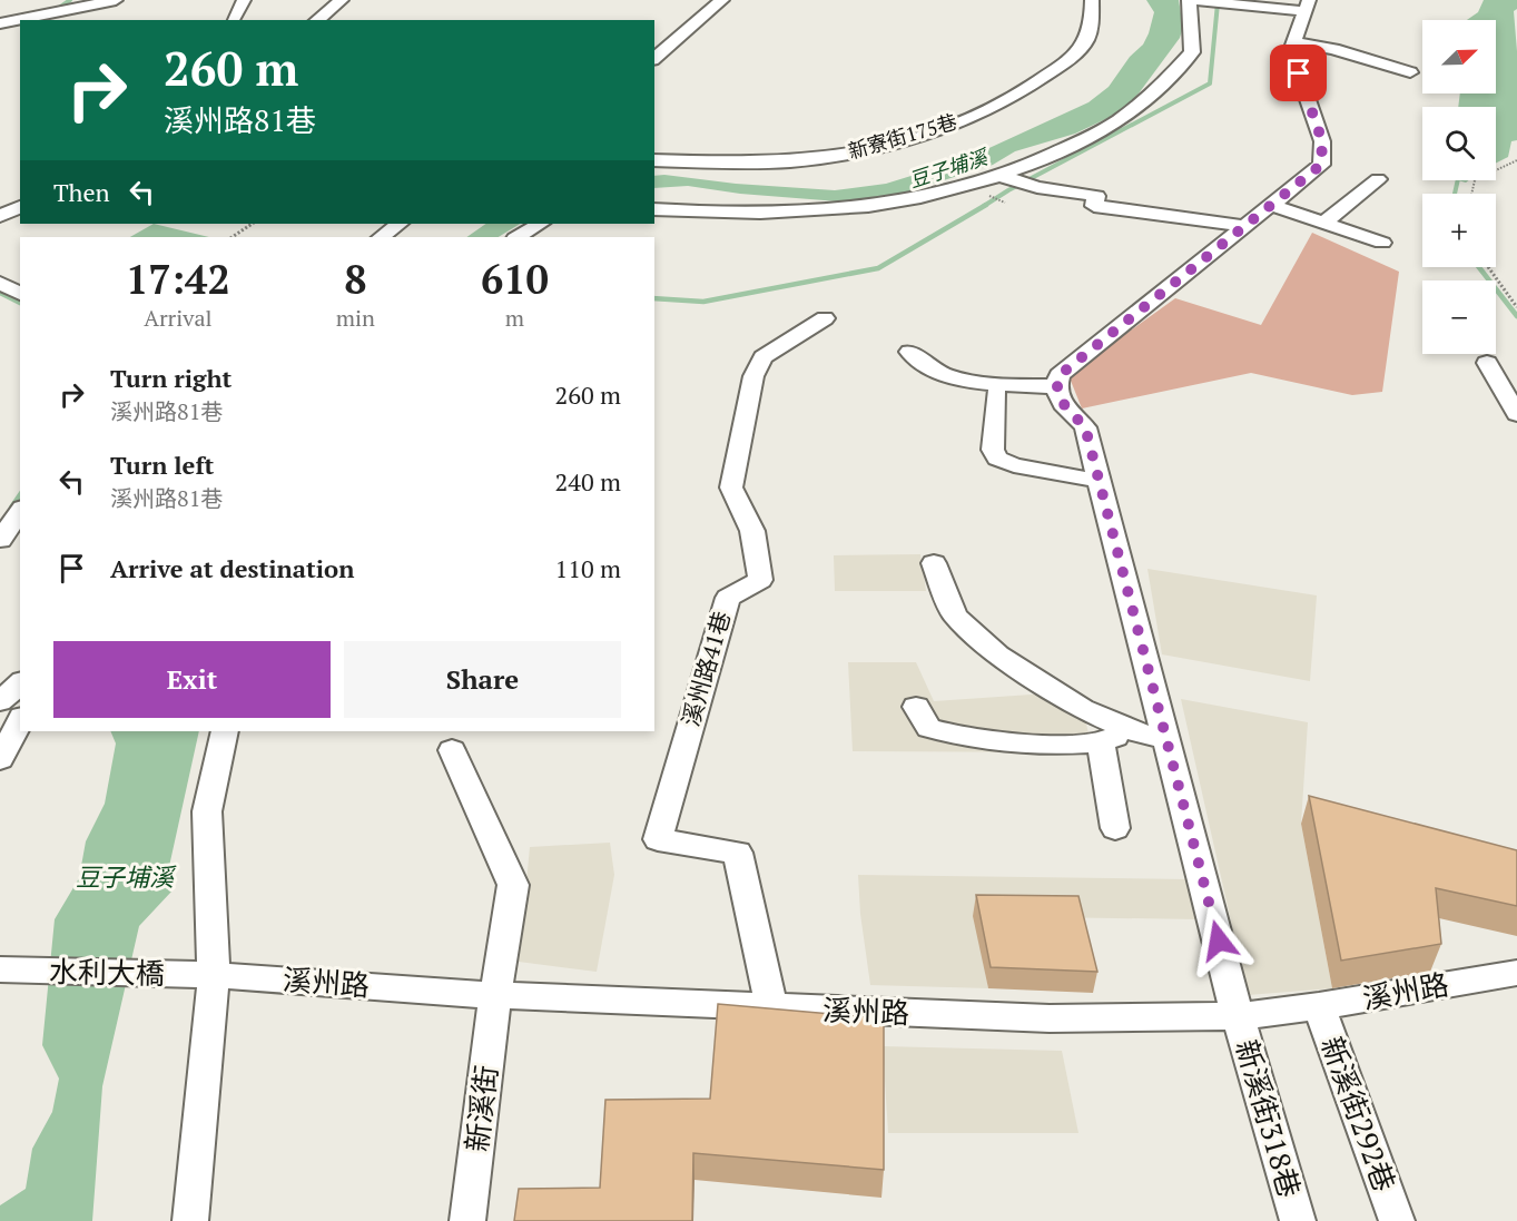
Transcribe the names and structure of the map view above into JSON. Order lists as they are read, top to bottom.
{
  "streets": {
    "street": [
      "新寮街175巷",
      "溪州路41巷",
      "水利大橋",
      "溪州路",
      "新溪街",
      "新溪街292巷",
      "新溪街318巷"
    ]
  },
  "crossings": [
    ["溪州路41巷", "溪州路"],
    ["水利大橋", "溪州路"],
    ["溪州路", "新溪街"],
    ["溪州路", "新溪街292巷"],
    ["溪州路", "新溪街318巷"]
  ],
  "water": ["豆子埔溪"],
  "north": "top right",
  "page": {
    "map_buttons": ["+", "−"],
    "turn": ["260 m", "溪州路81巷"],
    "then": "Then",
    "eta": [
      "17:42",
      "Arrival",
      "8",
      "min",
      "610",
      "m"
    ],
    "list": [
      {
        "name": "Turn right",
        "note": "溪州路81巷",
        "value": "260 m"
      },
      {
        "name": "Turn left",
        "note": "溪州路81巷",
        "value": "240 m"
      },
      {
        "name": "Arrive at destination",
        "value": "110 m"
      }
    ],
    "buttons": ["Exit", "Share"]
  }
}
